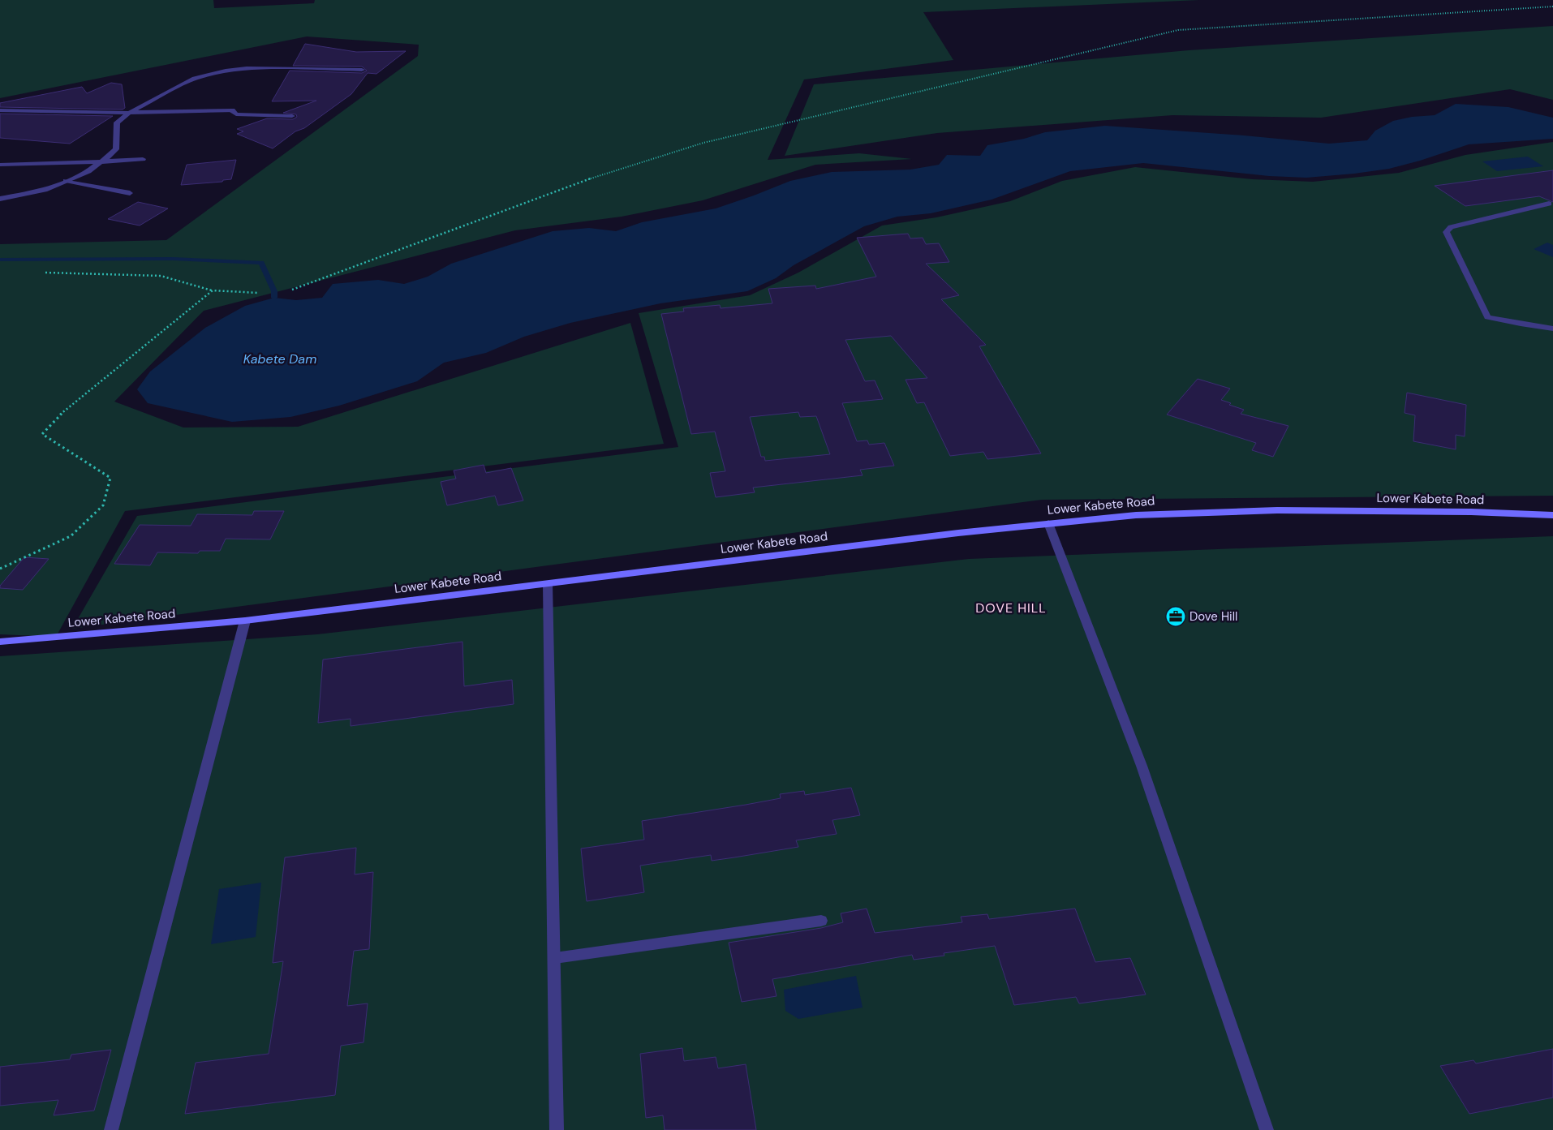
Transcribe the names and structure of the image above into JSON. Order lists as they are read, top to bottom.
{
  "streets": {
    "main road": ["Lower Kabete Road"]
  },
  "districts": ["DOVE HILL"],
  "water": ["Kabete Dam"],
  "places": {
    "office": ["Dove Hill"]
  }
}
